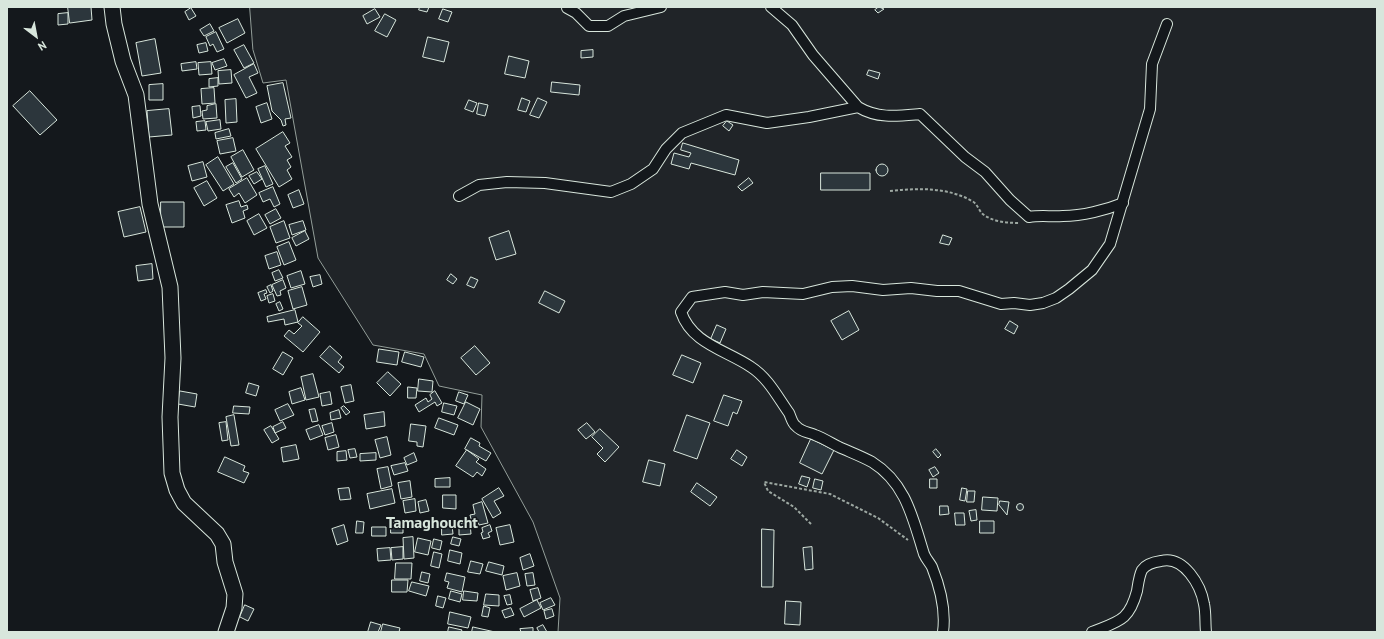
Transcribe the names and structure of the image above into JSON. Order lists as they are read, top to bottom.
{
  "districts": ["Tamaghoucht"],
  "north": "bottom right"
}
